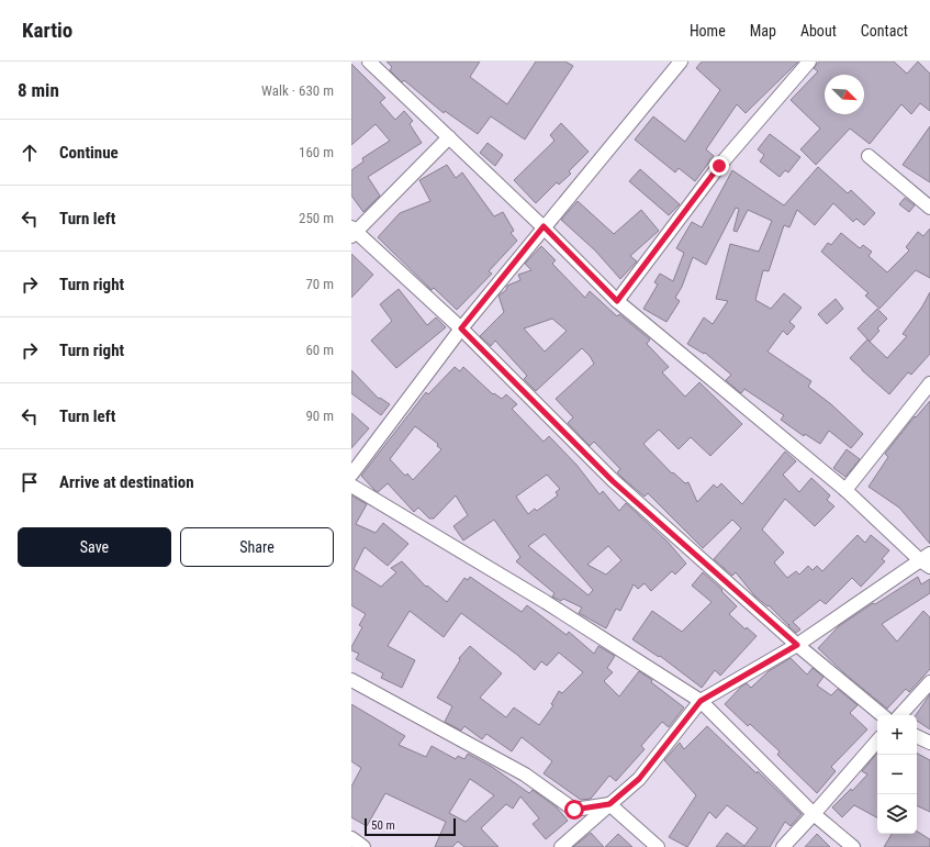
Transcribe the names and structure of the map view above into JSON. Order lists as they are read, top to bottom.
{
  "scale_bar": "50 m",
  "north": "bottom right",
  "page": {
    "header": "Kartio",
    "nav": [
      "Home",
      "Map",
      "About",
      "Contact"
    ],
    "heading": ["8 min", "Walk · 630 m"],
    "list": [
      ["Continue", "160 m"],
      ["Turn left", "250 m"],
      ["Turn right", "70 m"],
      ["Turn right", "60 m"],
      ["Turn left", "90 m"],
      "Arrive at destination"
    ],
    "buttons": ["Save", "Share"],
    "map_buttons": ["+", "−"],
    "scale": "50 m"
  }
}
